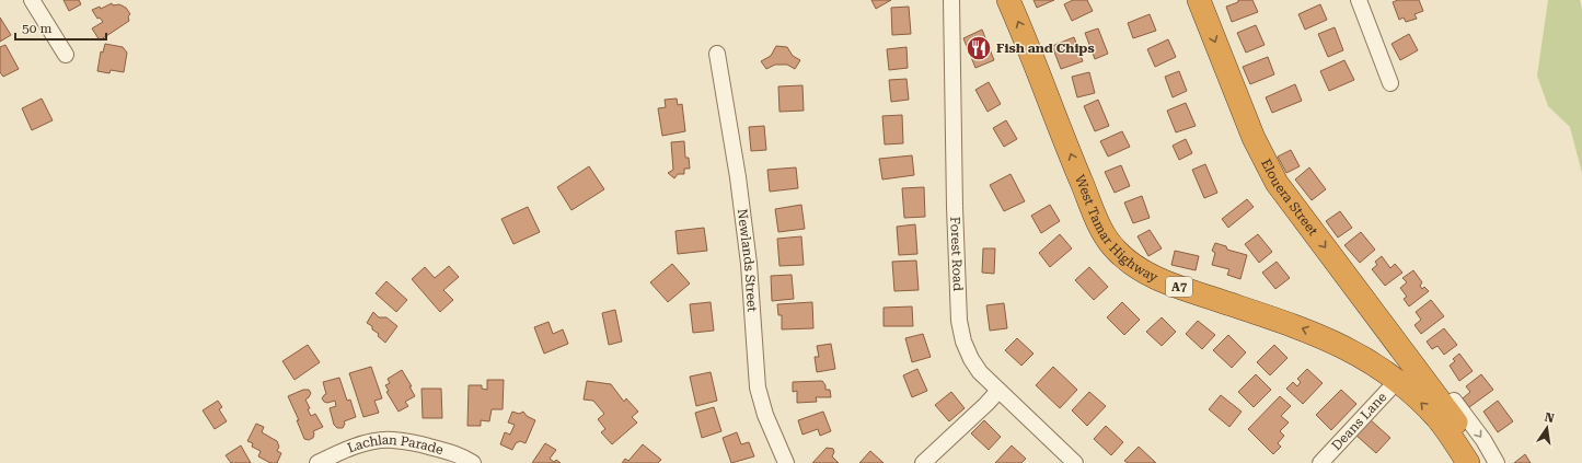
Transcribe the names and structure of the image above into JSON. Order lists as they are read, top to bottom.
{
  "streets": {
    "highway": ["Elouera Street", "West Tamar Highway", "A7"],
    "street": [
      "Forest Road",
      "Newlands Street",
      "Deans Lane",
      "Lachlan Parade"
    ]
  },
  "crossings": [
    ["West Tamar Highway", "Deans Lane"]
  ],
  "one_way": ["Elouera Street", "West Tamar Highway"],
  "places": {
    "restaurant": ["Fish and Chips"]
  },
  "scale_bar": "50 m",
  "north": "top"
}
